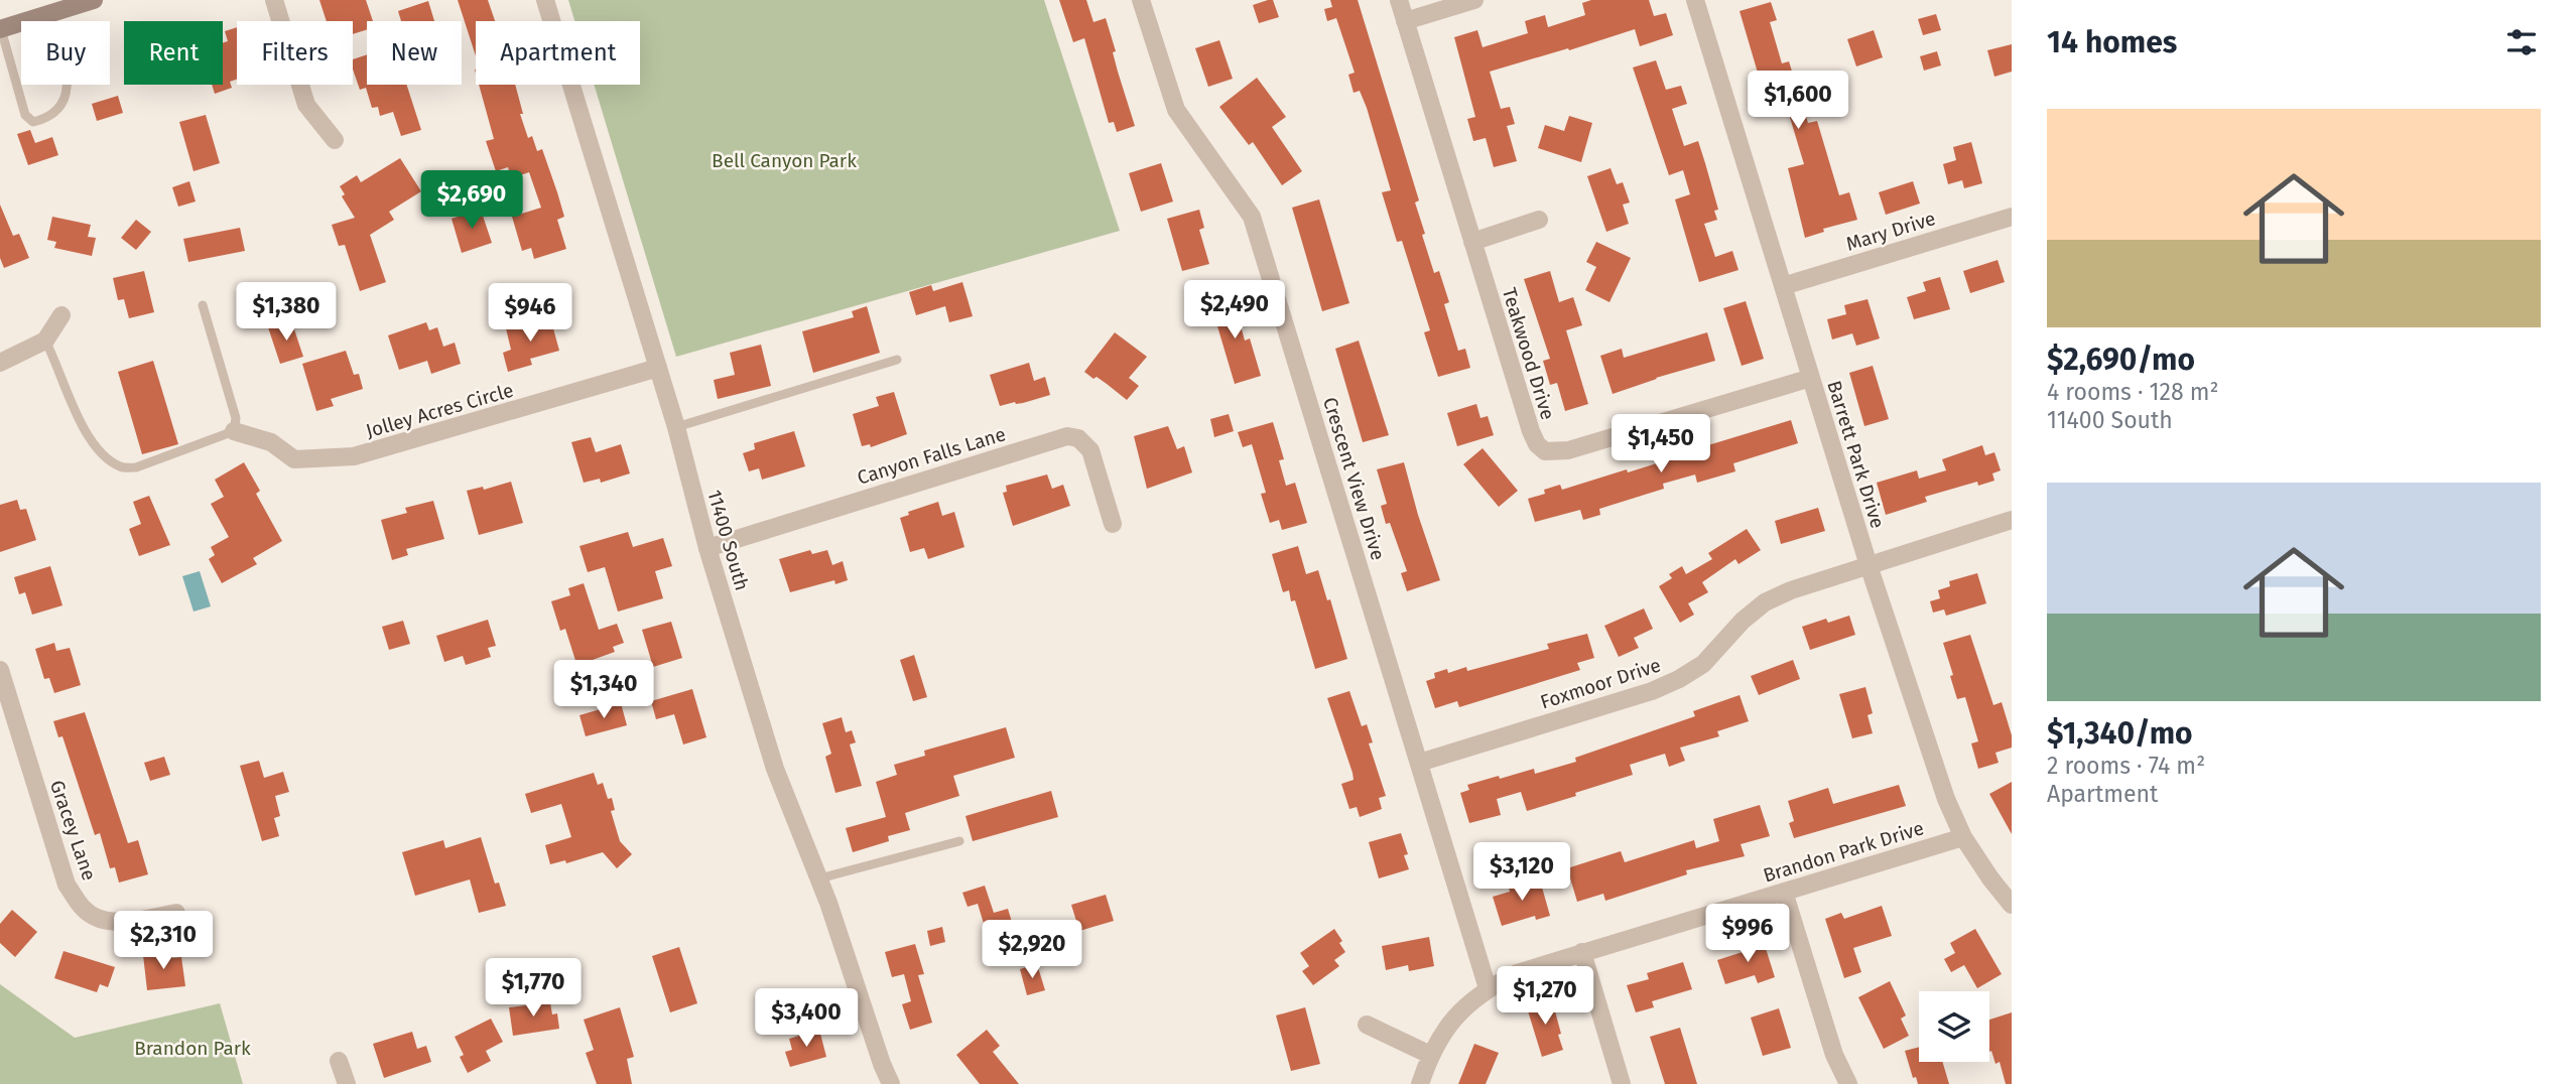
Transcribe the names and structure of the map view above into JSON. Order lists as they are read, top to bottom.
{
  "streets": {
    "street": [
      "Mary Drive",
      "Teakwood Drive",
      "Jolley Acres Circle",
      "Barrett Park Drive",
      "Canyon Falls Lane",
      "Crescent View Drive",
      "11400 South",
      "Foxmoor Drive",
      "Gracey Lane",
      "Brandon Park Drive"
    ]
  },
  "crossings": [
    ["Mary Drive", "Barrett Park Drive"],
    ["Teakwood Drive", "Barrett Park Drive"],
    ["Jolley Acres Circle", "11400 South"],
    ["Barrett Park Drive", "Foxmoor Drive"],
    ["Barrett Park Drive", "Brandon Park Drive"],
    ["Canyon Falls Lane", "11400 South"],
    ["Crescent View Drive", "Foxmoor Drive"],
    ["Crescent View Drive", "Brandon Park Drive"]
  ],
  "parks": ["Bell Canyon Park", "Brandon Park"],
  "page": {
    "heading": "14 homes",
    "chip": [
      "Buy",
      "Rent",
      "Filters",
      "New",
      "Apartment"
    ],
    "price": [
      "$1,600",
      "$2,690",
      "$2,490",
      "$1,380",
      "$946",
      "$1,450",
      "$1,340",
      "$3,120",
      "$996",
      "$2,310",
      "$2,920",
      "$1,770",
      "$1,270",
      "$3,400"
    ],
    "list": [
      {
        "name": "$2,690/mo",
        "note": "4 rooms · 128 m² · 11400 South"
      },
      {
        "name": "$1,340/mo",
        "note": "2 rooms · 74 m² · Apartment"
      }
    ]
  }
}
